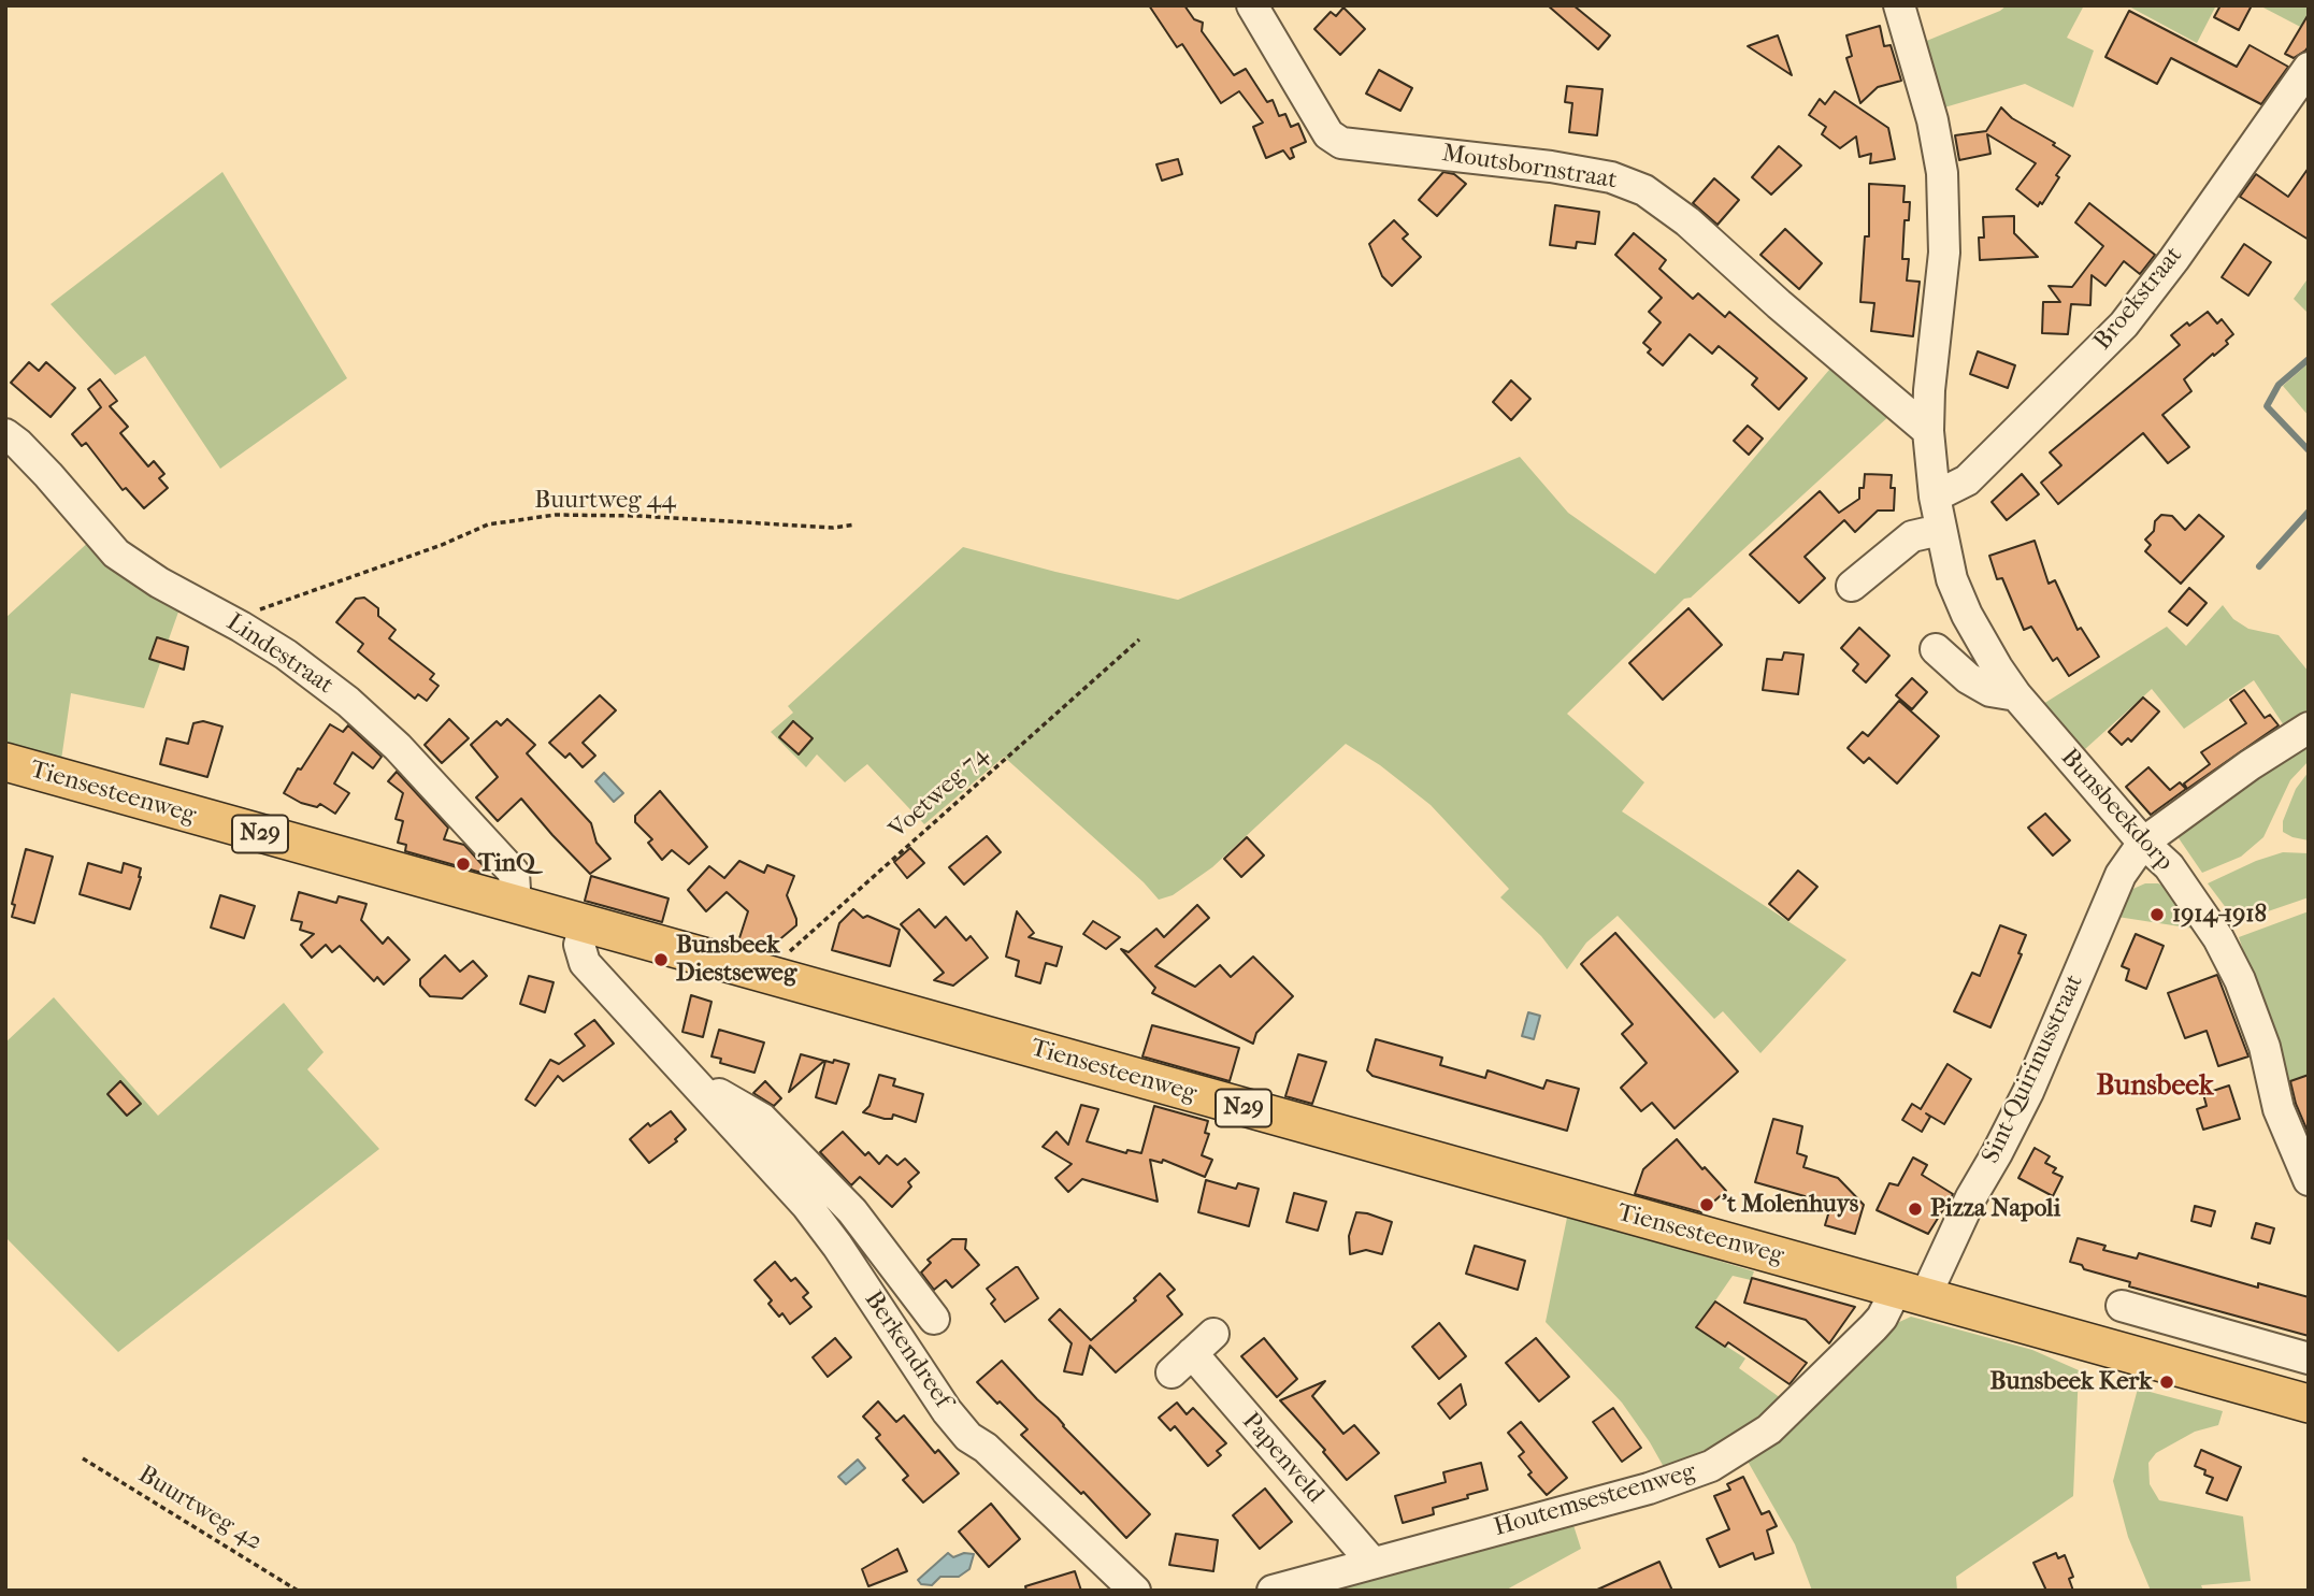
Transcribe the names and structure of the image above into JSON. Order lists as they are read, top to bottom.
{
  "streets": {
    "main road": ["Tiensesteenweg", "N29"],
    "street": [
      "Moutsbornstraat",
      "Broekstraat",
      "Lindestraat",
      "Bunsbeekdorp",
      "Sint-Quirinusstraat",
      "Berkendreef",
      "Papenveld",
      "Houtemsesteenweg"
    ],
    "path": ["Buurtweg 44", "Voetweg 74", "Buurtweg 42"]
  },
  "crossings": [
    ["Moutsbornstraat", "Bunsbeekdorp"],
    ["Broekstraat", "Bunsbeekdorp"],
    ["Buurtweg 44", "Lindestraat"],
    ["Lindestraat", "Tiensesteenweg"],
    ["Tiensesteenweg", "Voetweg 74"],
    ["Tiensesteenweg", "Sint-Quirinusstraat"],
    ["Tiensesteenweg", "Berkendreef"],
    ["Tiensesteenweg", "Houtemsesteenweg"],
    ["Bunsbeekdorp", "Sint-Quirinusstraat"],
    ["Sint-Quirinusstraat", "Houtemsesteenweg"],
    ["Papenveld", "Houtemsesteenweg"]
  ],
  "districts": ["Bunsbeek"],
  "places": [
    "TinQ",
    "1914-1918",
    "Bunsbeek Diestseweg",
    "'t Molenhuys",
    "Pizza Napoli",
    "Bunsbeek Kerk"
  ]
}
